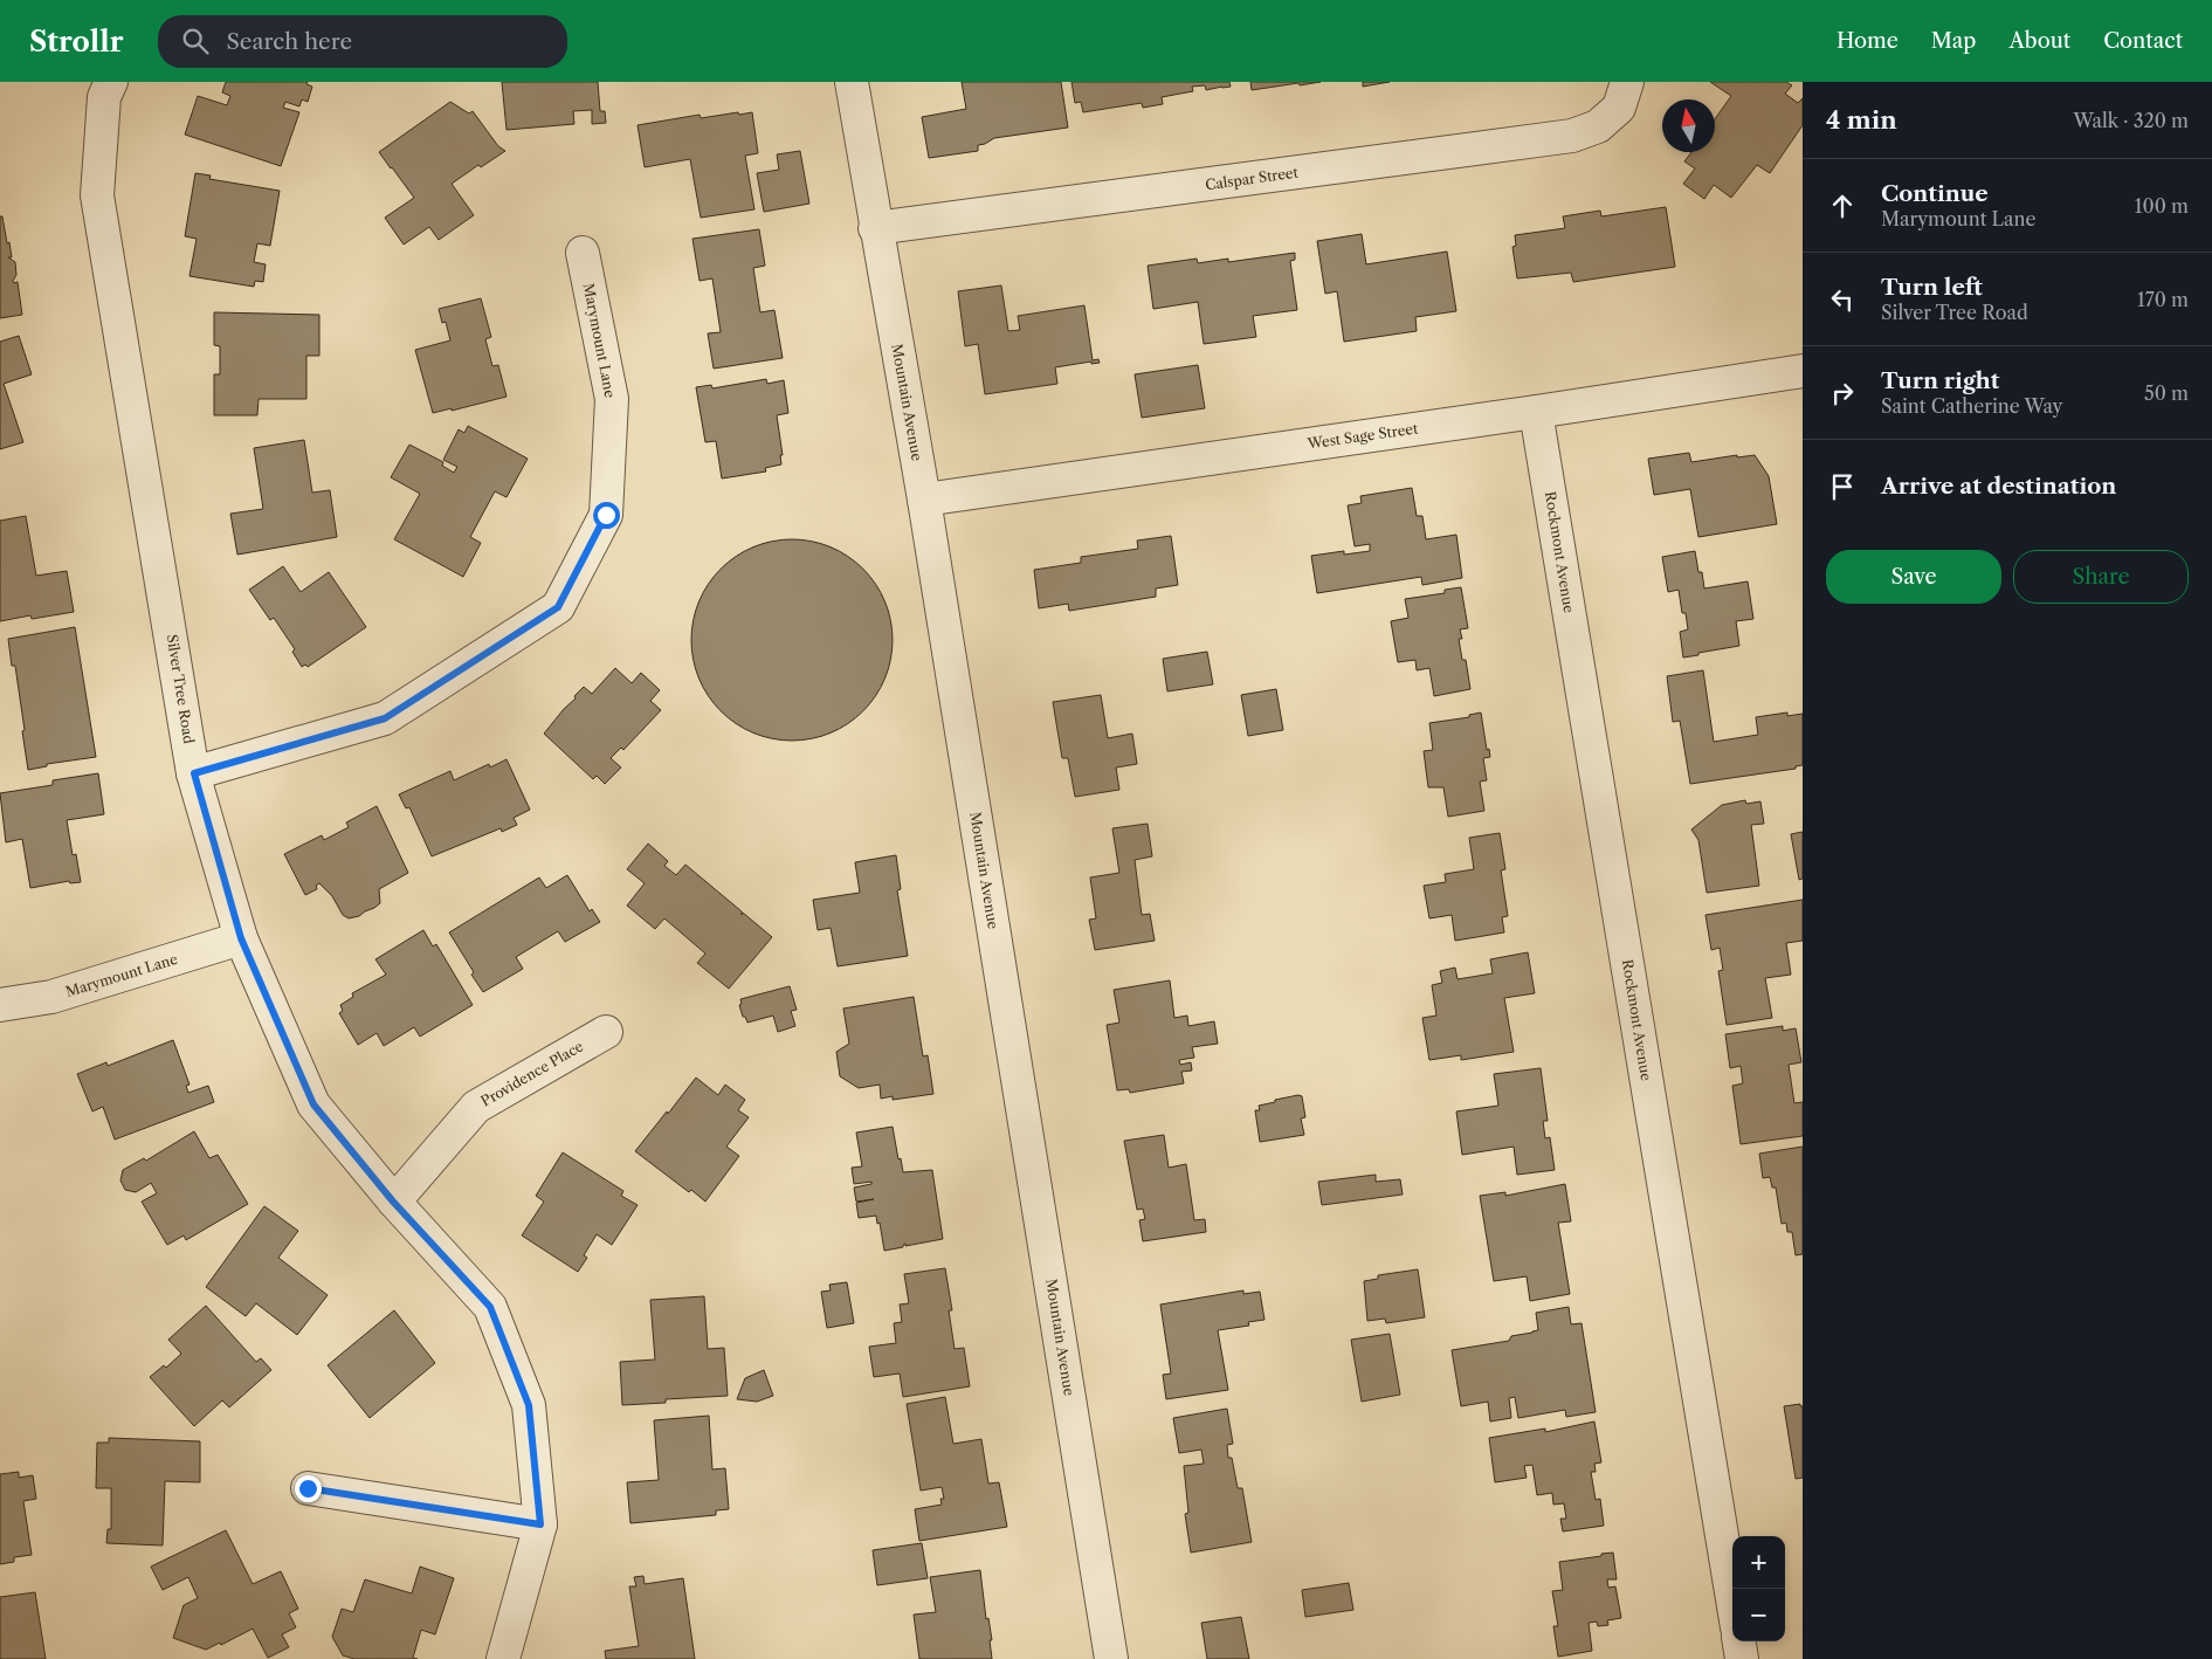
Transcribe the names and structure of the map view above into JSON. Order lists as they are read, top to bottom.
{
  "streets": {
    "street": [
      "Calspar Street",
      "Marymount Lane",
      "Mountain Avenue",
      "West Sage Street",
      "Rockmont Avenue",
      "Silver Tree Road",
      "Providence Place"
    ]
  },
  "crossings": [
    ["Calspar Street", "Mountain Avenue"],
    ["Marymount Lane", "Silver Tree Road"],
    ["Mountain Avenue", "West Sage Street"],
    ["West Sage Street", "Rockmont Avenue"],
    ["Silver Tree Road", "Providence Place"]
  ],
  "north": "top",
  "page": {
    "header": "Strollr",
    "search": "Search here",
    "nav": [
      "Home",
      "Map",
      "About",
      "Contact"
    ],
    "heading": ["4 min", "Walk · 320 m"],
    "list": [
      ["Continue", "Marymount Lane", "100 m"],
      ["Turn left", "Silver Tree Road", "170 m"],
      ["Turn right", "Saint Catherine Way", "50 m"],
      "Arrive at destination"
    ],
    "buttons": ["Save", "Share"],
    "map_buttons": ["+", "−"]
  }
}
